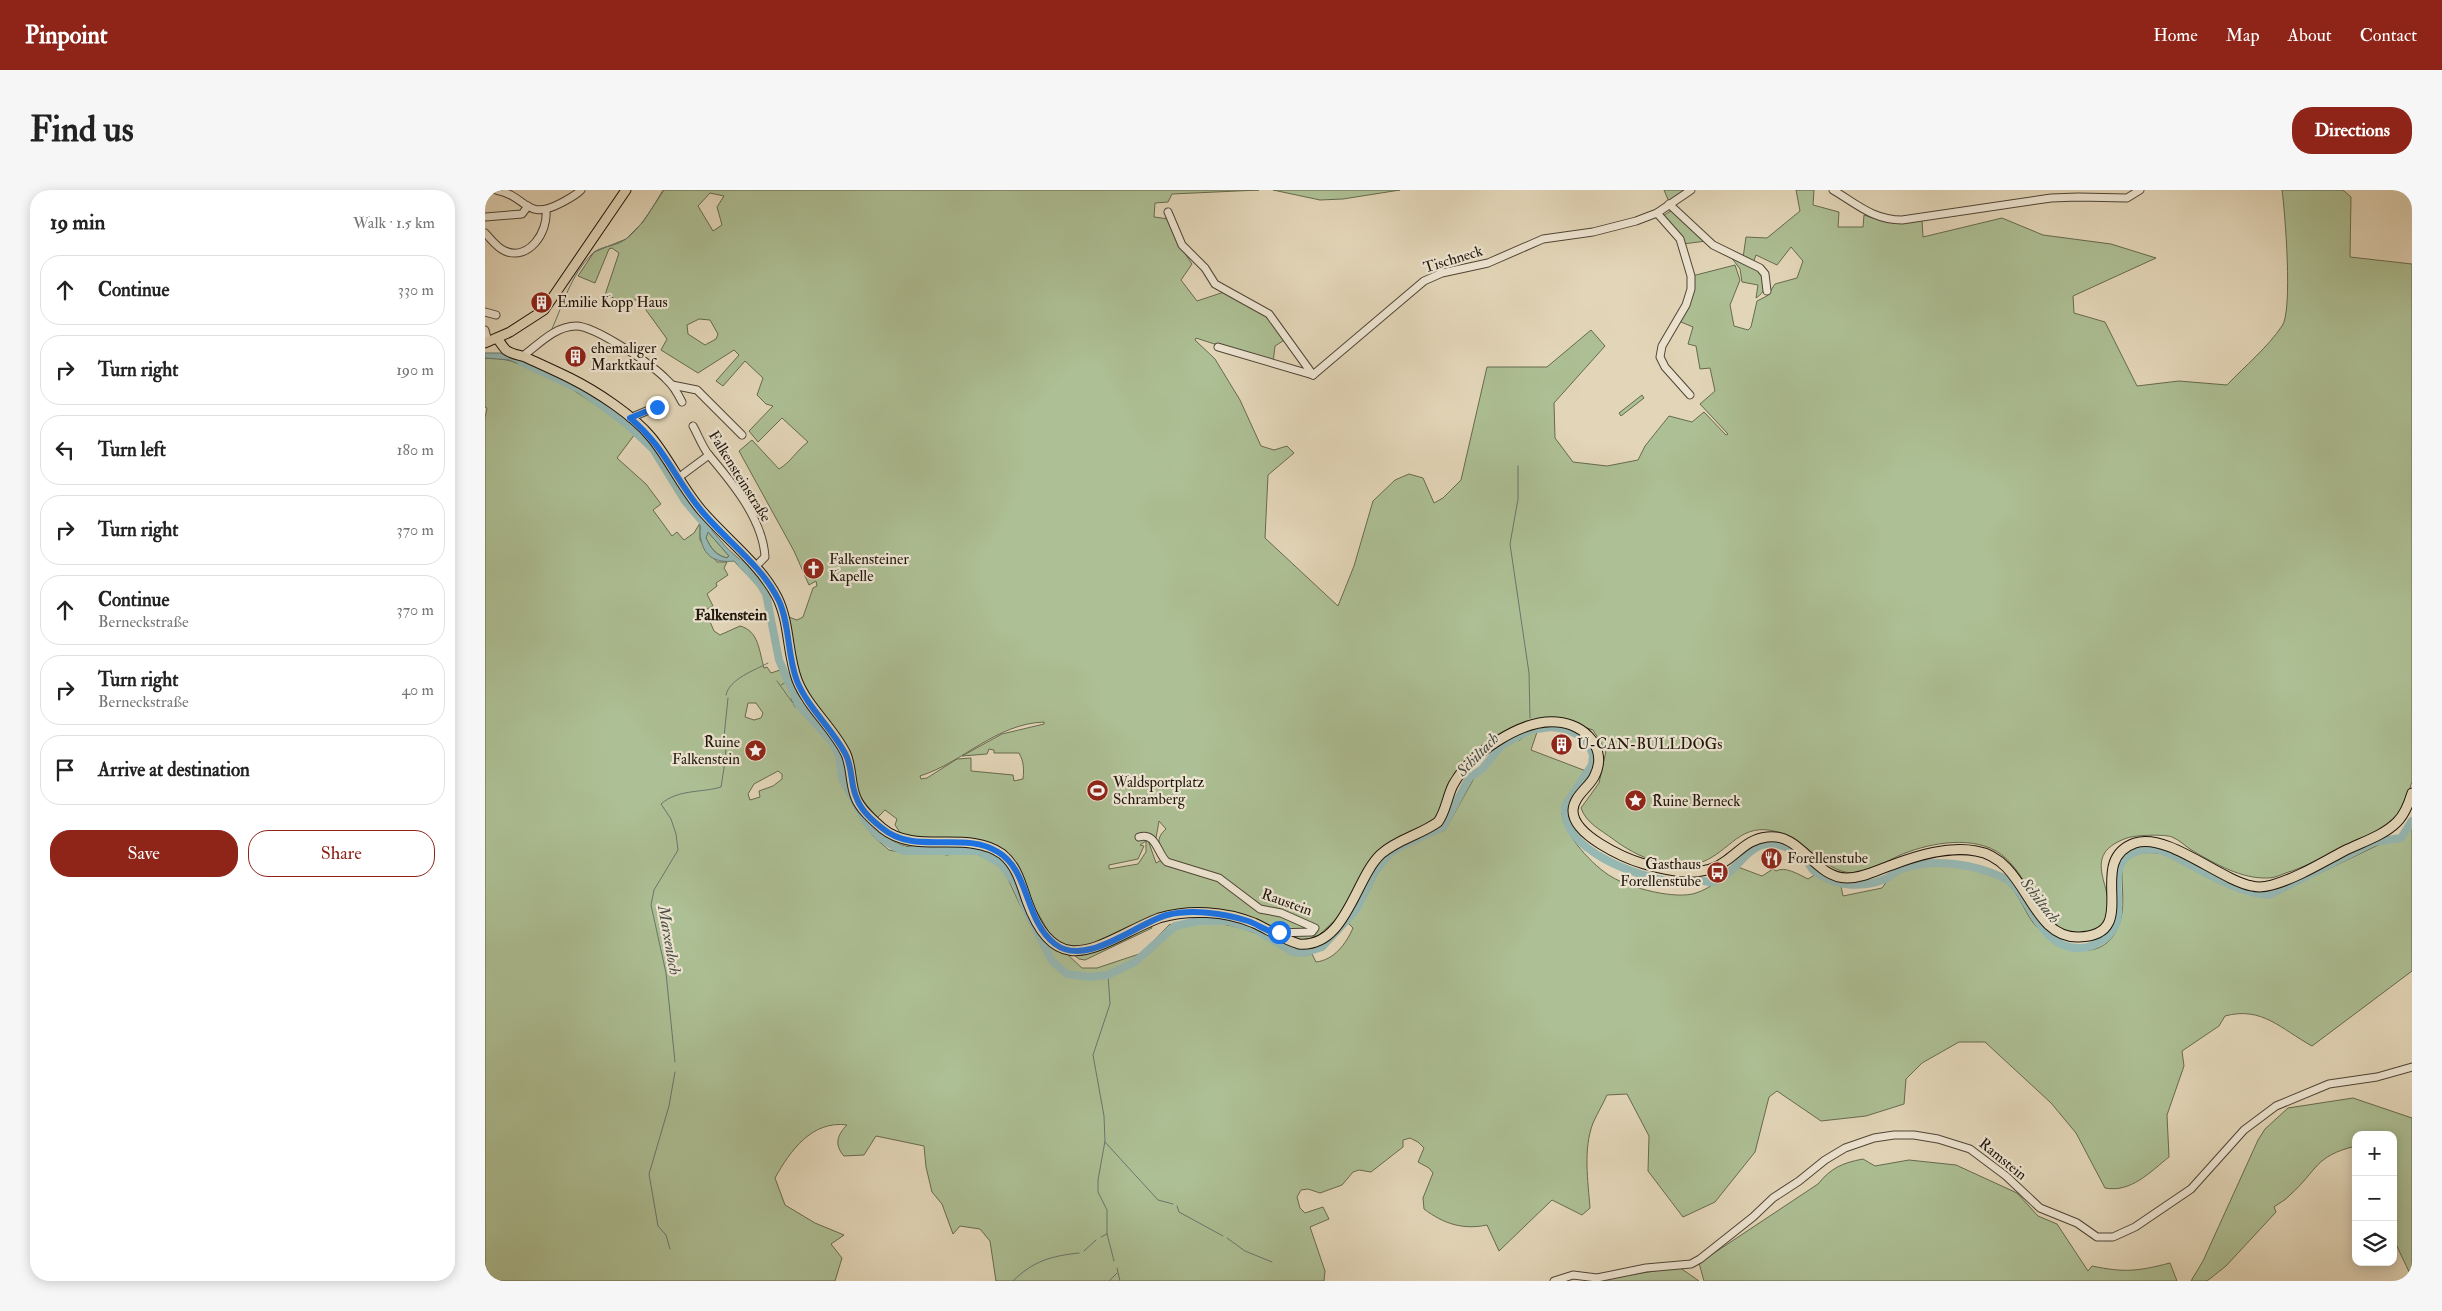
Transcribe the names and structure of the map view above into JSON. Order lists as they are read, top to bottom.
{
  "streets": {
    "street": [
      "Tischneck",
      "Falkensteinstraße",
      "Raustein",
      "Ramstein"
    ]
  },
  "districts": ["Falkenstein"],
  "water": ["Schiltach", "Marxenloch"],
  "places": {
    "building": ["Emilie Kopp Haus", "ehemaliger Marktkauf", "U-CAN-BULLDOGs"],
    "church": ["Falkensteiner Kapelle"],
    "place": ["Ruine Falkenstein", "Ruine Berneck"],
    "sports": ["Waldsportplatz Schramberg"],
    "restaurant": ["Forellenstube"],
    "bus stop": ["Gasthaus Forellenstube"]
  },
  "page": {
    "header": "Pinpoint",
    "nav": [
      "Home",
      "Map",
      "About",
      "Contact"
    ],
    "buttons": [
      "Directions",
      ["Save", "Share"]
    ],
    "title": "Find us",
    "heading": ["19 min", "Walk · 1.5 km"],
    "list": [
      ["Continue", "330 m"],
      ["Turn right", "190 m"],
      ["Turn left", "180 m"],
      ["Turn right", "370 m"],
      ["Continue", "Berneckstraße", "370 m"],
      ["Turn right", "Berneckstraße", "40 m"],
      "Arrive at destination"
    ],
    "map_buttons": ["+", "−"]
  }
}
